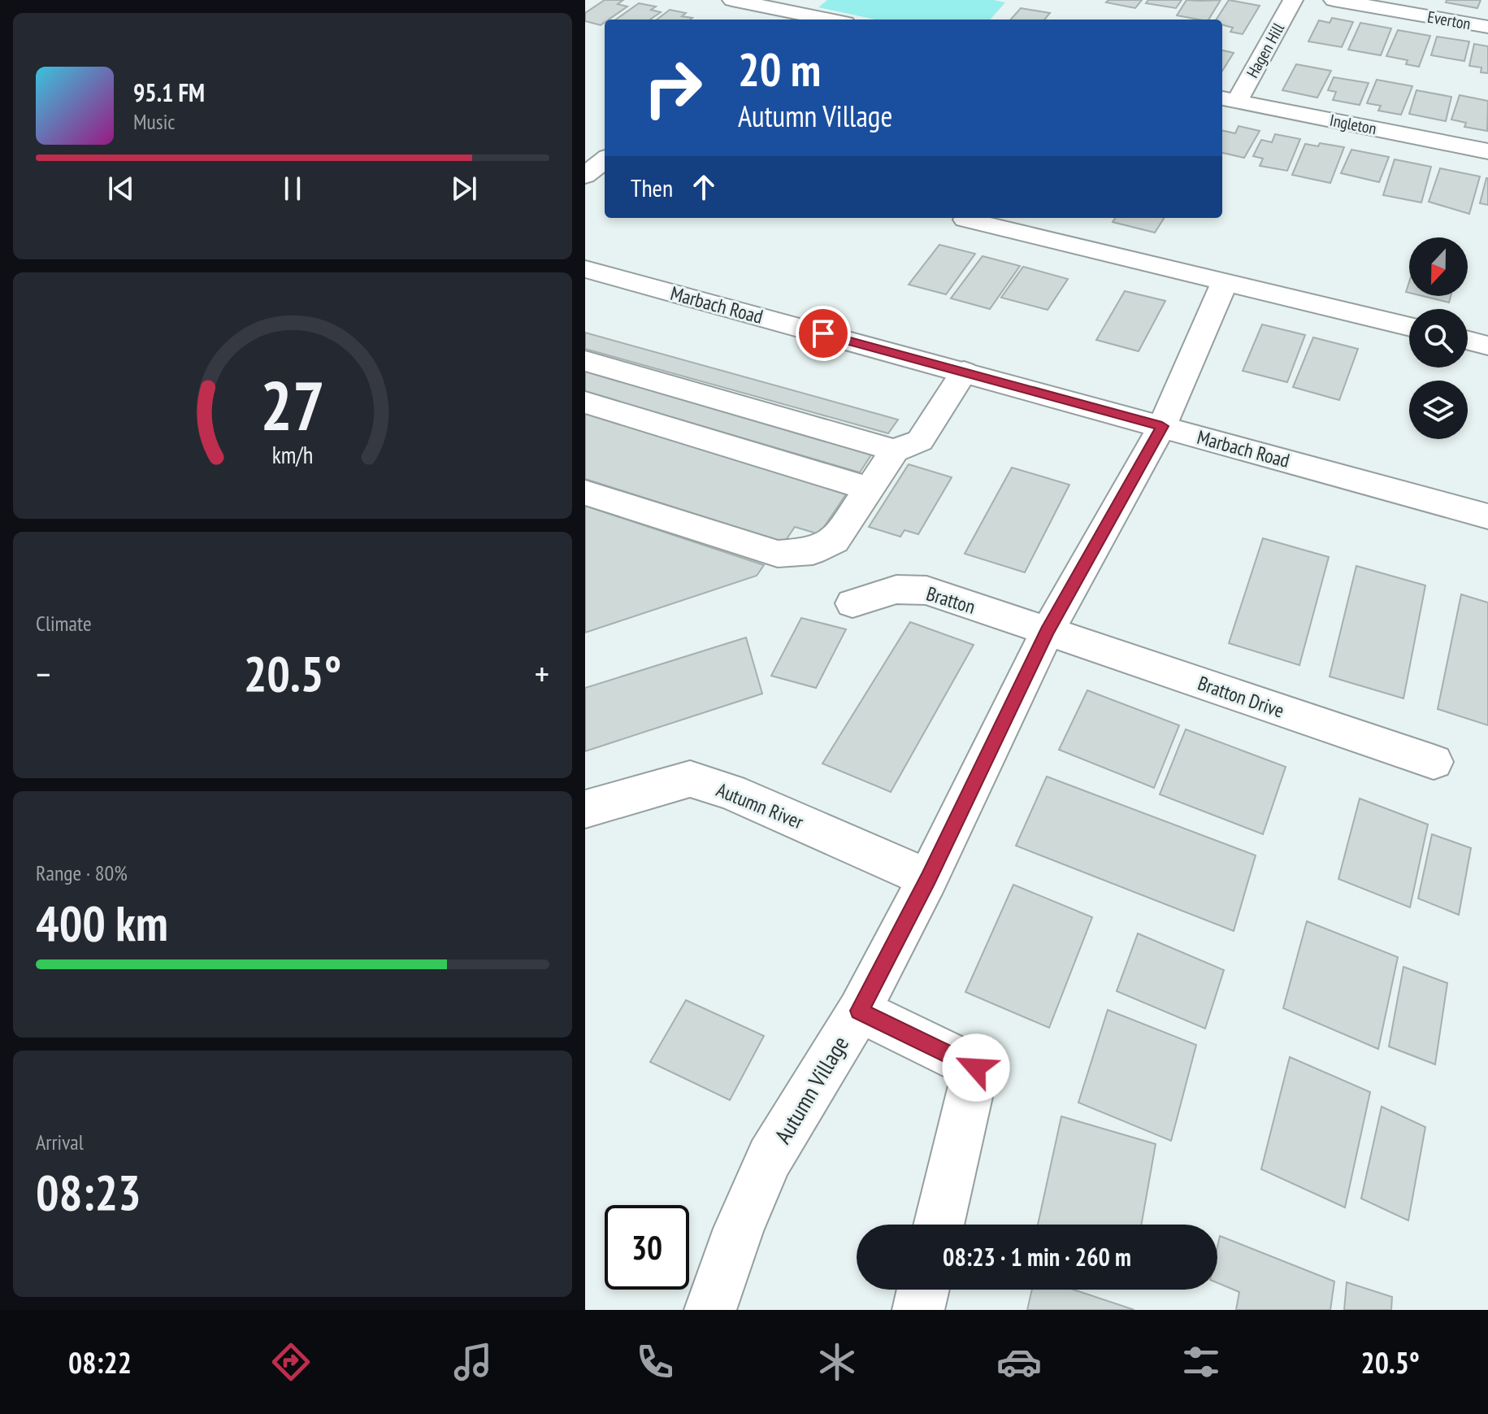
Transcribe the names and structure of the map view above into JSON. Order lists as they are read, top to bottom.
{
  "streets": {
    "street": [
      "Everton",
      "Hagen Hill",
      "Ingleton",
      "Marbach Road",
      "Bratton",
      "Bratton Drive",
      "Autumn River",
      "Autumn Village"
    ]
  },
  "crossings": [
    ["Hagen Hill", "Ingleton"],
    ["Marbach Road", "Autumn Village"],
    ["Bratton", "Bratton Drive"],
    ["Bratton", "Autumn Village"],
    ["Bratton Drive", "Autumn Village"],
    ["Autumn River", "Autumn Village"]
  ],
  "north": "bottom",
  "page": {
    "turn": ["20 m", "Autumn Village"],
    "song": ["95.1 FM", "Music"],
    "then": "Then",
    "tile": [
      "Climate",
      ["Range · 80%", "400 km"],
      ["Arrival", "08:23"]
    ],
    "heat": ["−", "20.5°", "+"],
    "limit": "30",
    "trip": "08:23 · 1 min · 260 m",
    "tabs": ["08:22", "20.5°"],
    "gauge": ["27", "km/h"]
  }
}
